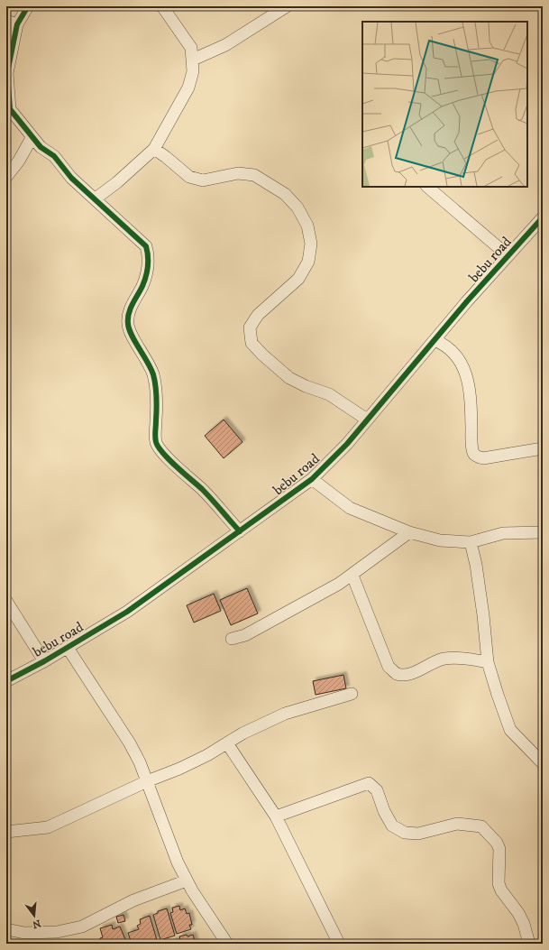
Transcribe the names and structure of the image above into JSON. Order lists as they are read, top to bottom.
{
  "streets": {
    "street": ["bebu road"]
  },
  "north": "bottom"
}
